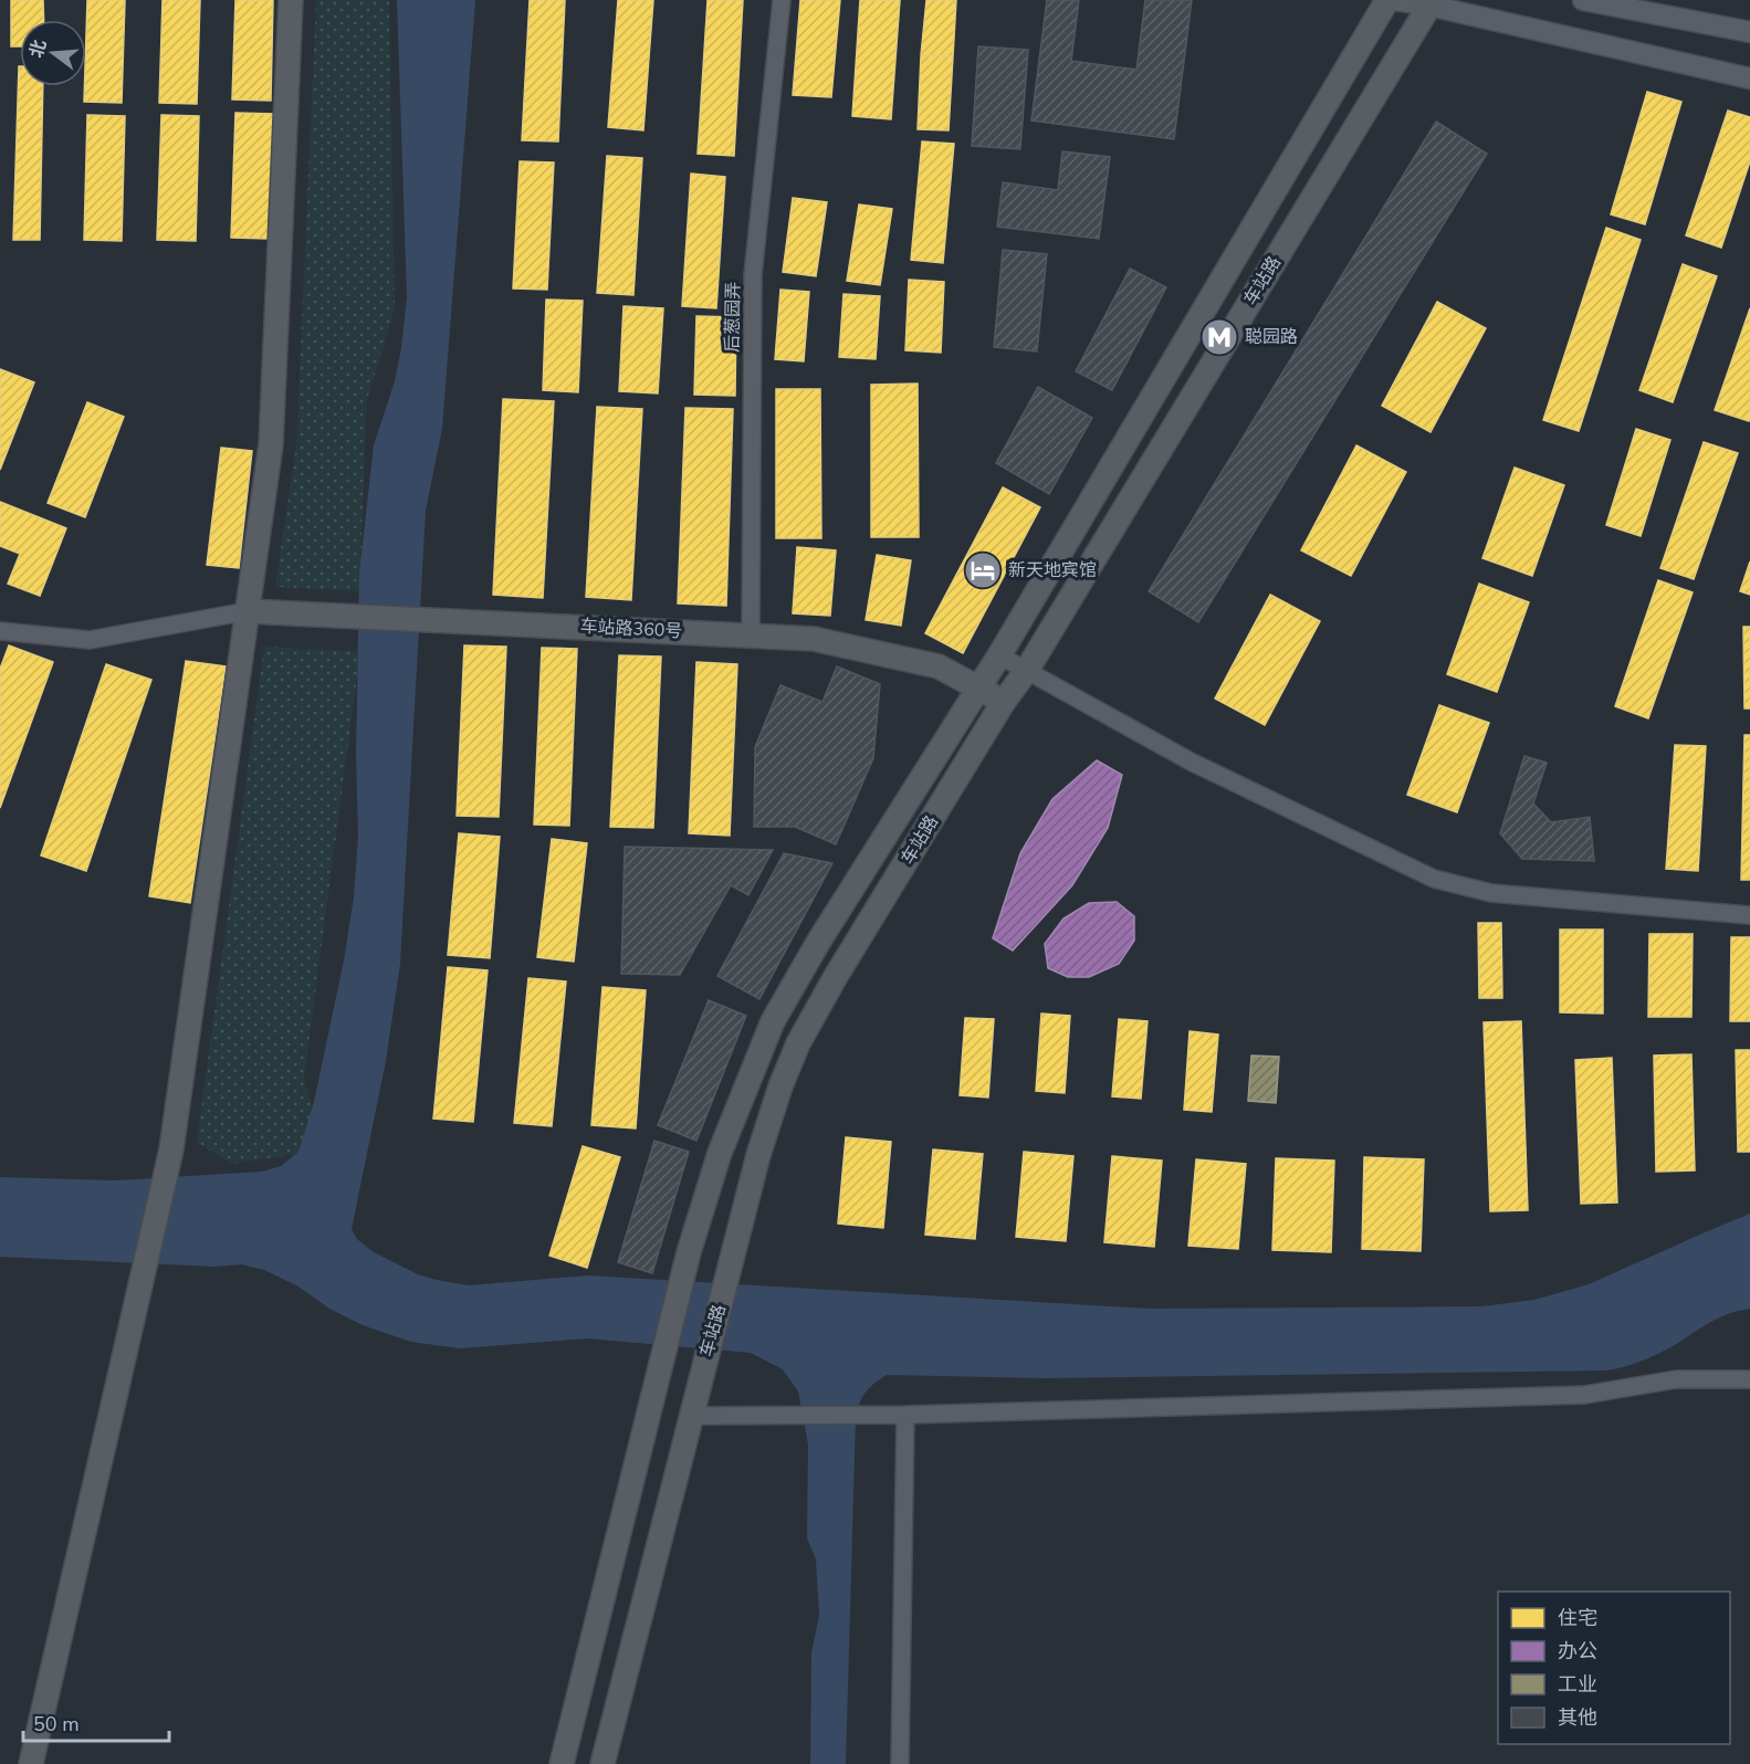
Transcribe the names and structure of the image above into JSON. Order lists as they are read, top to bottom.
{
  "streets": {
    "main road": ["车站路", "车站路360号"],
    "street": ["后葱园弄"]
  },
  "crossings": [
    ["车站路", "车站路360号"],
    ["后葱园弄", "车站路360号"]
  ],
  "places": {
    "metro station": ["聪园路"],
    "hotel": ["新天地宾馆"]
  },
  "legend": [
    "住宅",
    "办公",
    "工业",
    "其他"
  ],
  "scale_bar": "50 m",
  "north": "left"
}
